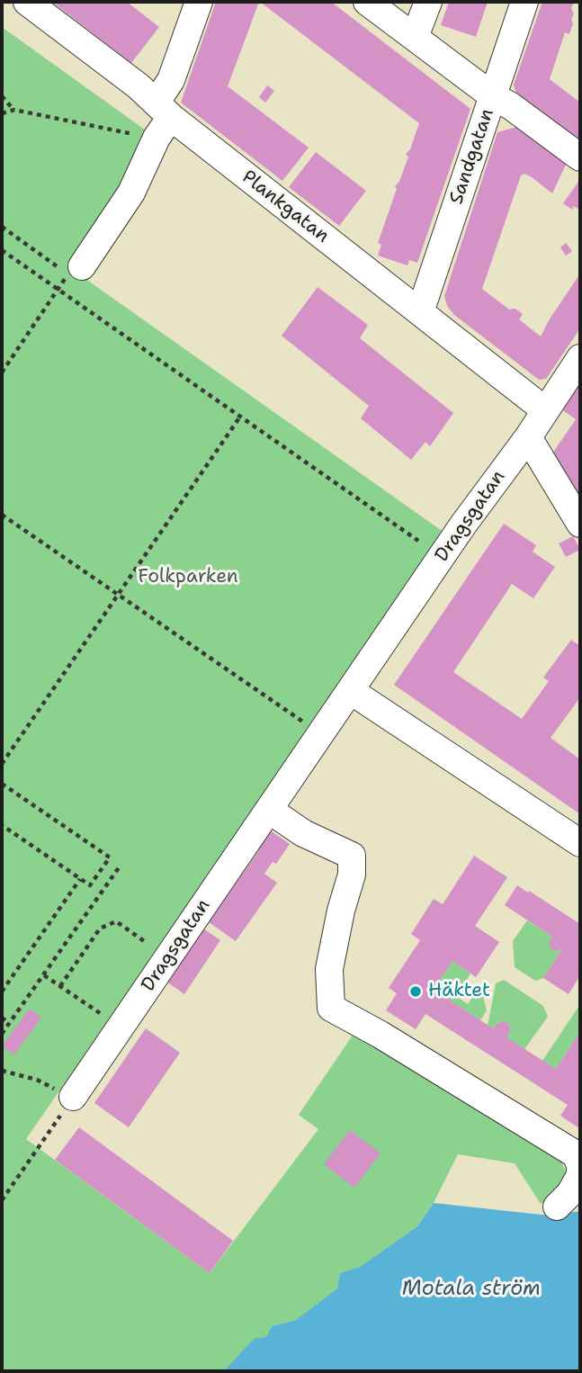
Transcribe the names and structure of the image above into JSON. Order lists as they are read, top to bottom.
{
  "streets": {
    "street": ["Sandgatan", "Plankgatan", "Dragsgatan"]
  },
  "crossings": [
    ["Sandgatan", "Plankgatan"],
    ["Plankgatan", "Dragsgatan"]
  ],
  "water": ["Motala ström"],
  "parks": ["Folkparken"],
  "places": ["Häktet"]
}
